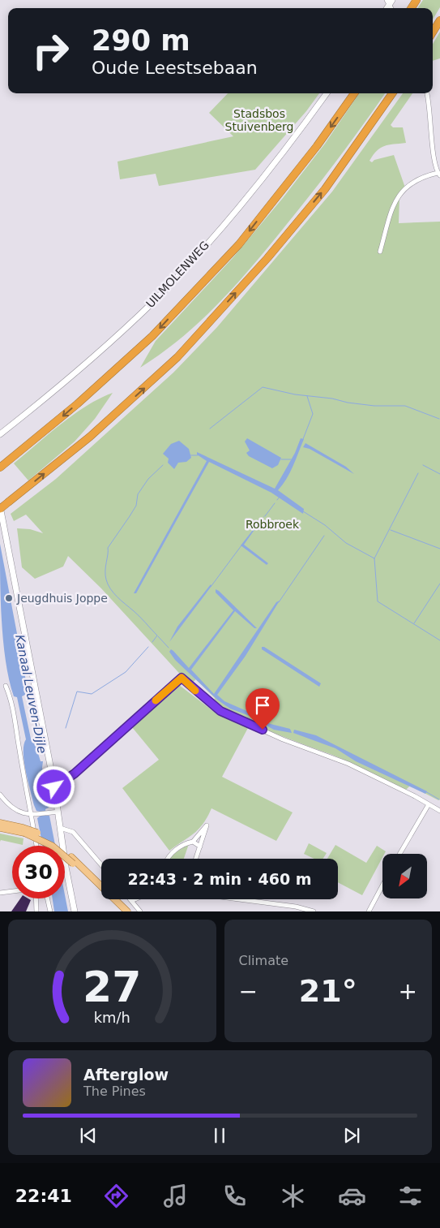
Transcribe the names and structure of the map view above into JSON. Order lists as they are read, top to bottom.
{
  "streets": {
    "main road": ["UILMOLENWEG"]
  },
  "water": ["Kanaal Leuven-Dijle"],
  "parks": ["Stadsbos Stuivenberg", "Robbroek"],
  "places": ["Jeugdhuis Joppe"],
  "north": "bottom left",
  "page": {
    "turn": ["290 m", "Oude Leestsebaan"],
    "limit": "30",
    "trip": "22:43 · 2 min · 460 m",
    "tile": "Climate",
    "heat": ["−", "21°", "+"],
    "song": ["Afterglow", "The Pines"],
    "tabs": "22:41",
    "gauge": ["27", "km/h"]
  }
}
